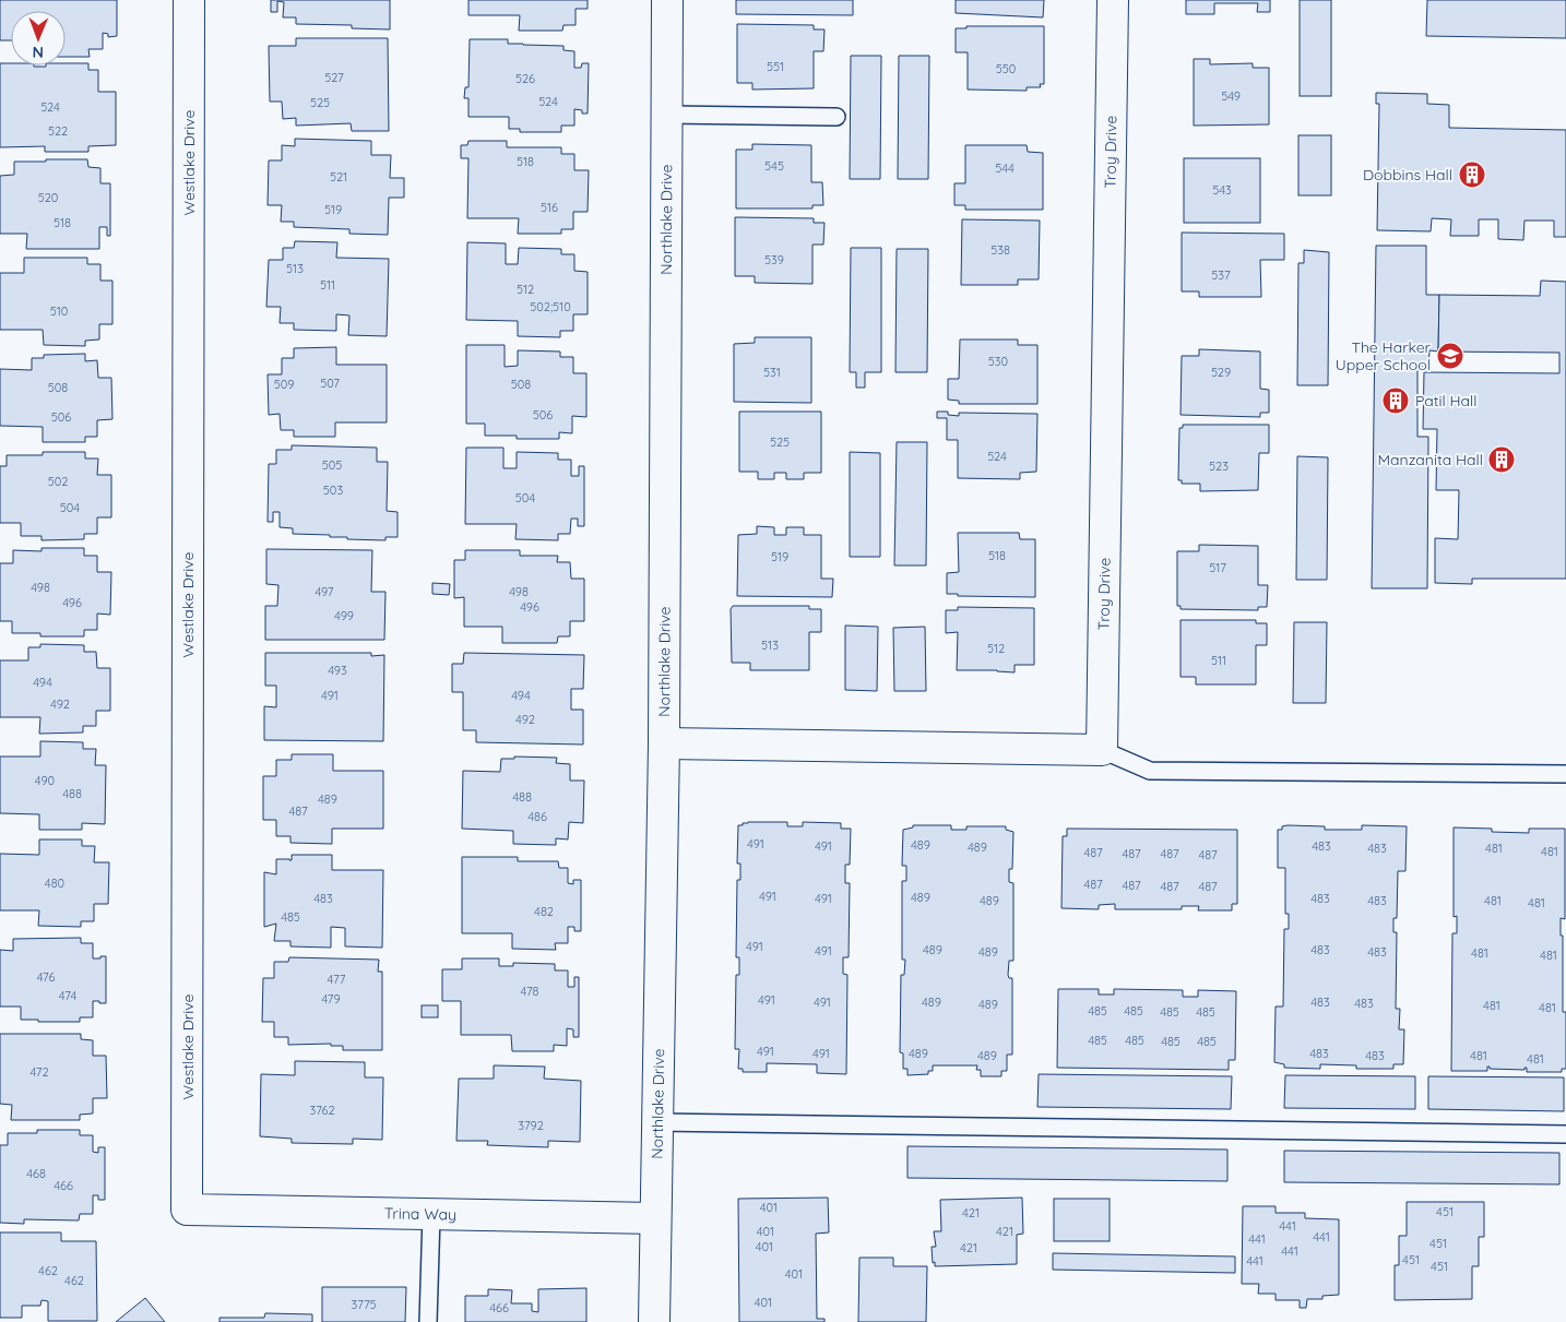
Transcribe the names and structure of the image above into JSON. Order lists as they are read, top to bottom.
{
  "streets": {
    "street": [
      "Troy Drive",
      "Westlake Drive",
      "Northlake Drive",
      "Trina Way"
    ]
  },
  "crossings": [
    ["Westlake Drive", "Trina Way"],
    ["Northlake Drive", "Trina Way"]
  ],
  "places": {
    "building": ["Dobbins Hall", "Patil Hall", "Manzanita Hall"],
    "school or university": ["The Harker Upper School"]
  },
  "house_numbers": [
    "551",
    "550",
    "527",
    "526",
    "549",
    "524",
    "525",
    "524",
    "522",
    "518",
    "545",
    "544",
    "521",
    "543",
    "520",
    "516",
    "519",
    "518",
    "538",
    "539",
    "513",
    "537",
    "511",
    "512",
    "502;510",
    "510",
    "530",
    "531",
    "529",
    "507",
    "509",
    "508",
    "508",
    "506",
    "506",
    "525",
    "524",
    "505",
    "523",
    "502",
    "503",
    "504",
    "504",
    "518",
    "519",
    "517",
    "498",
    "497",
    "498",
    "496",
    "496",
    "499",
    "513",
    "512",
    "511",
    "493",
    "494",
    "491",
    "494",
    "492",
    "492",
    "490",
    "488",
    "488",
    "489",
    "487",
    "486",
    "491",
    "489",
    "491",
    "483",
    "489",
    "483",
    "481",
    "481",
    "487",
    "487",
    "487",
    "487",
    "480",
    "487",
    "487",
    "487",
    "487",
    "491",
    "489",
    "483",
    "491",
    "483",
    "489",
    "483",
    "481",
    "481",
    "482",
    "485",
    "491",
    "489",
    "483",
    "491",
    "489",
    "483",
    "481",
    "481",
    "476",
    "477",
    "478",
    "474",
    "479",
    "491",
    "491",
    "489",
    "483",
    "483",
    "489",
    "481",
    "481",
    "485",
    "485",
    "485",
    "485",
    "485",
    "485",
    "485",
    "485",
    "491",
    "491",
    "489",
    "483",
    "489",
    "483",
    "481",
    "481",
    "472",
    "3762",
    "3792",
    "468",
    "466",
    "401",
    "451",
    "421",
    "441",
    "401",
    "421",
    "441",
    "441",
    "451",
    "401",
    "421",
    "441",
    "451",
    "441",
    "451",
    "462",
    "401",
    "462",
    "401",
    "3775",
    "466"
  ],
  "north": "bottom"
}
